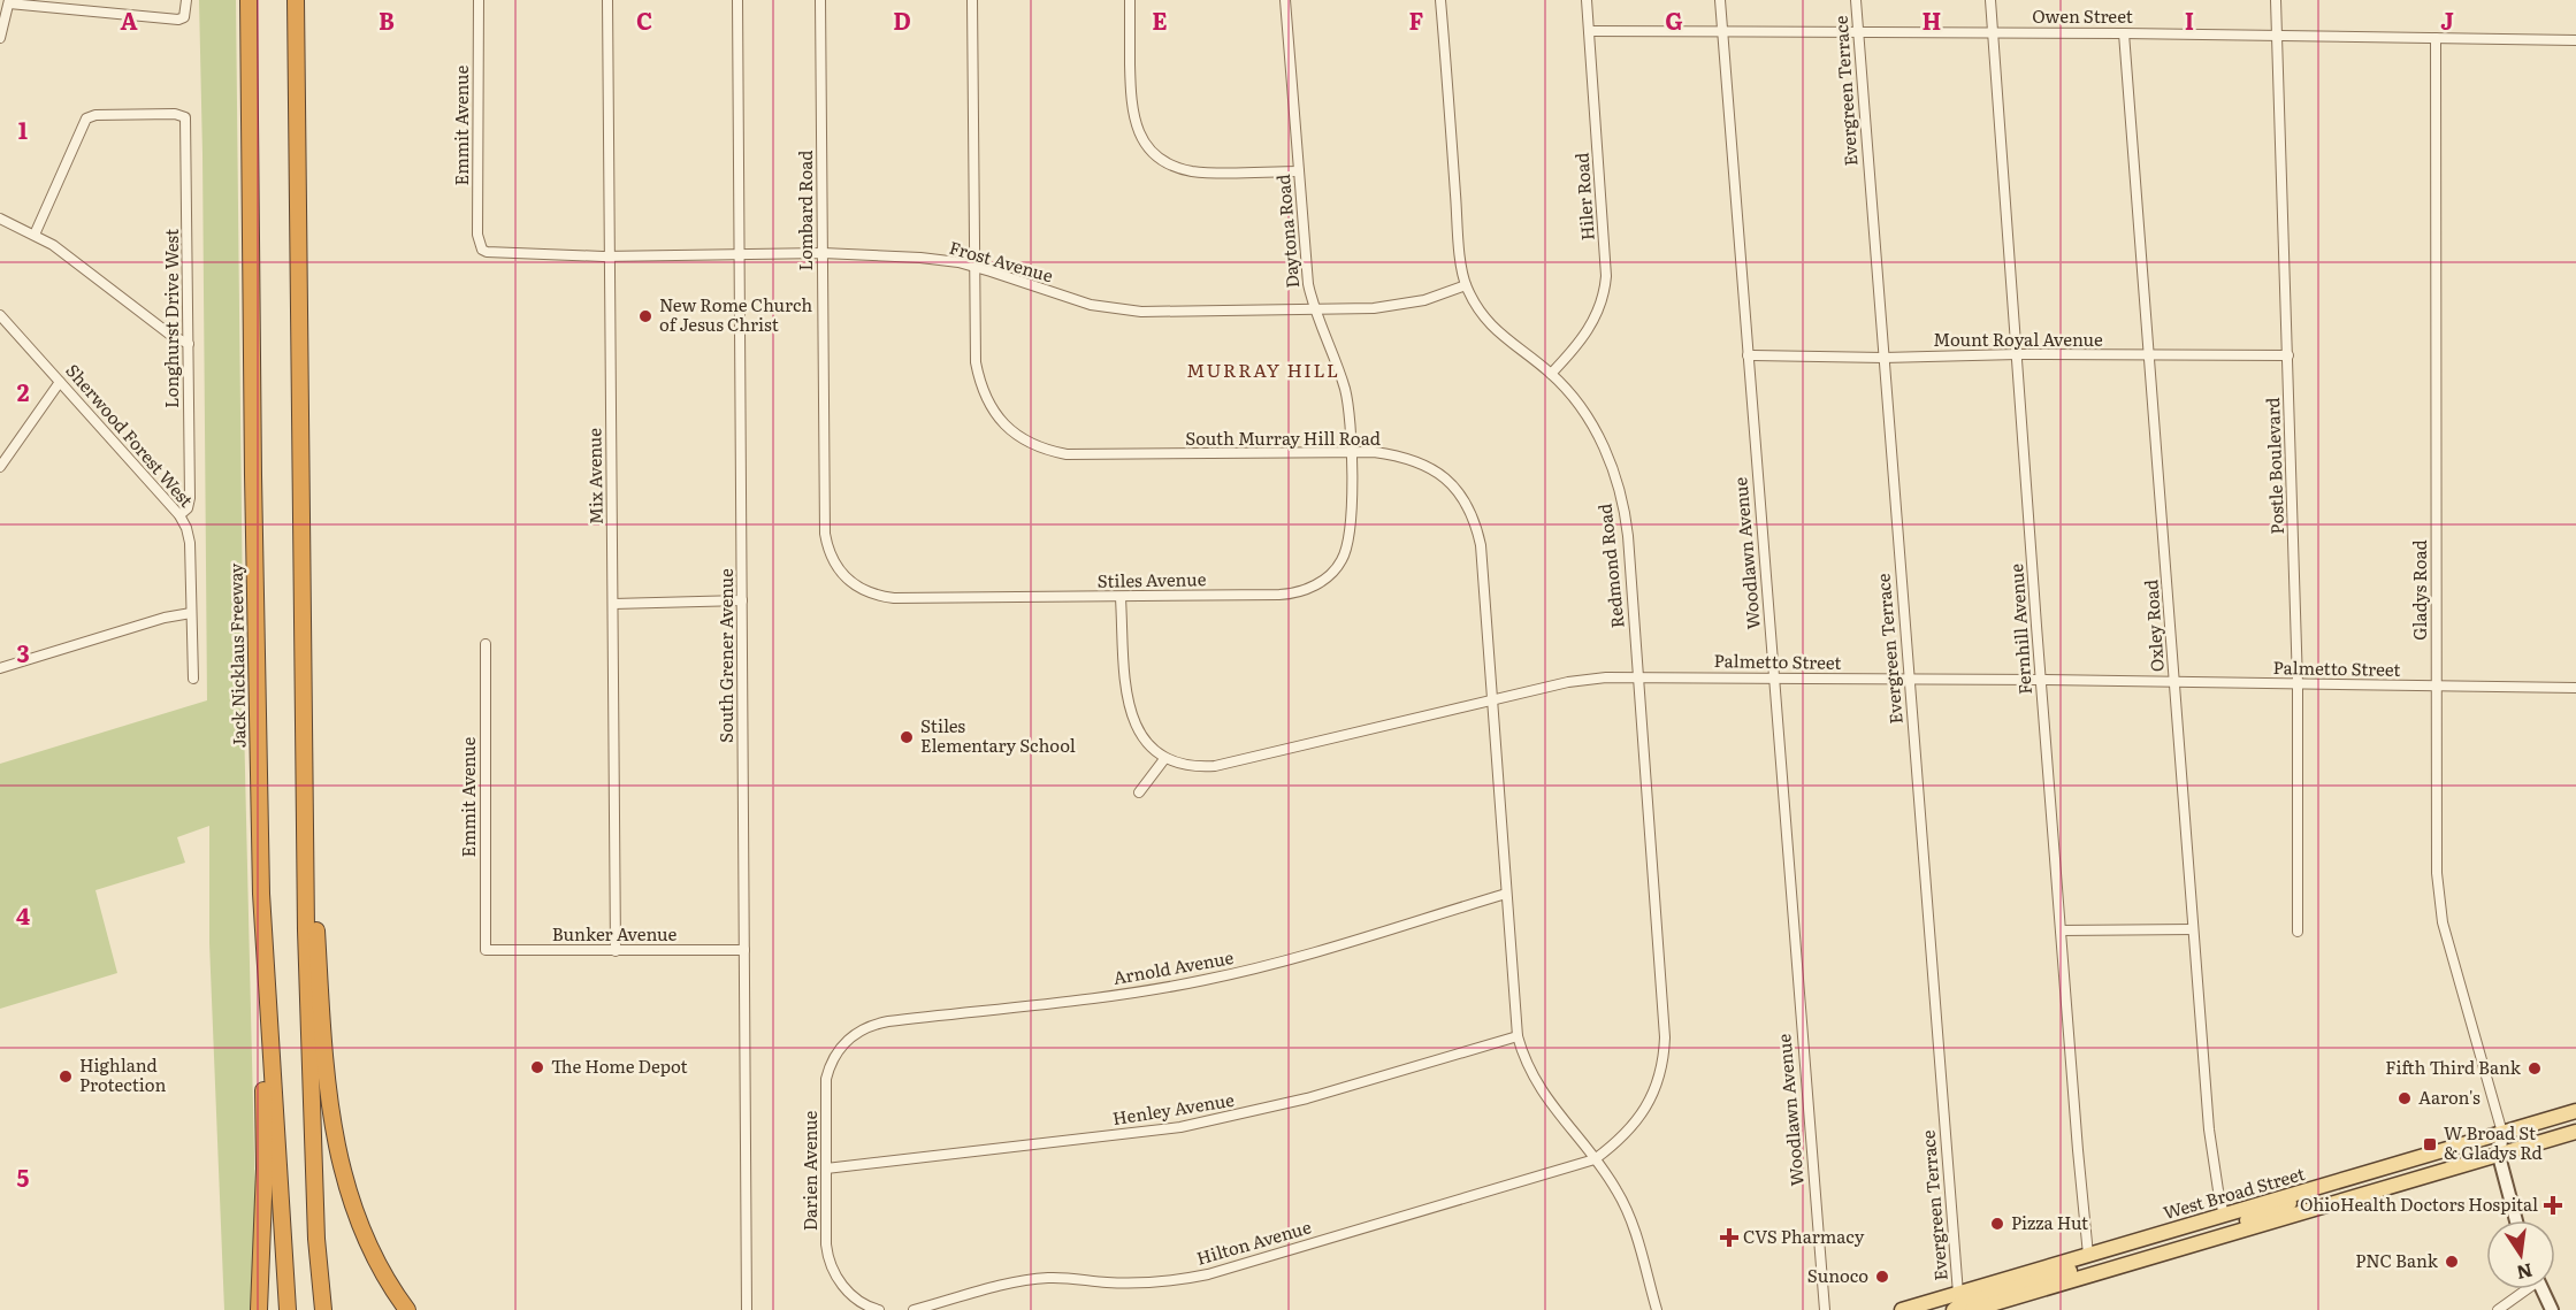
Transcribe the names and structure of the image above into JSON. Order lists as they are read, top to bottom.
{
  "streets": {
    "highway": ["Jack Nicklaus Freeway"],
    "main road": ["West Broad Street"],
    "street": [
      "Owen Street",
      "Evergreen Terrace",
      "Emmit Avenue",
      "Hiler Road",
      "Lombard Road",
      "Daytona Road",
      "Frost Avenue",
      "Longhurst Drive West",
      "Mount Royal Avenue",
      "Sherwood Forest West",
      "South Murray Hill Road",
      "Postle Boulevard",
      "Mix Avenue",
      "Woodlawn Avenue",
      "Redmond Road",
      "Stiles Avenue",
      "Gladys Road",
      "Oxley Road",
      "Fernhill Avenue",
      "South Grener Avenue",
      "Palmetto Street",
      "Bunker Avenue",
      "Arnold Avenue",
      "Henley Avenue",
      "Darien Avenue",
      "Hilton Avenue"
    ]
  },
  "crossings": [
    ["Owen Street", "Evergreen Terrace"],
    ["Owen Street", "Hiler Road"],
    ["Owen Street", "Postle Boulevard"],
    ["Owen Street", "Woodlawn Avenue"],
    ["Owen Street", "Gladys Road"],
    ["Owen Street", "Oxley Road"],
    ["Owen Street", "Fernhill Avenue"],
    ["Evergreen Terrace", "Mount Royal Avenue"],
    ["Evergreen Terrace", "Palmetto Street"],
    ["Evergreen Terrace", "West Broad Street"],
    ["Emmit Avenue", "Frost Avenue"],
    ["Emmit Avenue", "Bunker Avenue"],
    ["Hiler Road", "Redmond Road"],
    ["Lombard Road", "Frost Avenue"],
    ["Lombard Road", "Stiles Avenue"],
    ["Daytona Road", "Frost Avenue"],
    ["Daytona Road", "South Murray Hill Road"],
    ["Daytona Road", "Stiles Avenue"],
    ["Frost Avenue", "South Murray Hill Road"],
    ["Frost Avenue", "Mix Avenue"],
    ["Frost Avenue", "Redmond Road"],
    ["Frost Avenue", "South Grener Avenue"],
    ["Longhurst Drive West", "Sherwood Forest West"],
    ["Mount Royal Avenue", "Postle Boulevard"],
    ["Mount Royal Avenue", "Woodlawn Avenue"],
    ["Mount Royal Avenue", "Oxley Road"],
    ["Mount Royal Avenue", "Fernhill Avenue"],
    ["South Murray Hill Road", "Redmond Road"],
    ["South Murray Hill Road", "Stiles Avenue"],
    ["South Murray Hill Road", "Palmetto Street"],
    ["South Murray Hill Road", "Arnold Avenue"],
    ["South Murray Hill Road", "Henley Avenue"],
    ["South Murray Hill Road", "Hilton Avenue"],
    ["Postle Boulevard", "Palmetto Street"],
    ["Mix Avenue", "Bunker Avenue"],
    ["Woodlawn Avenue", "Palmetto Street"],
    ["Redmond Road", "Palmetto Street"],
    ["Redmond Road", "Hilton Avenue"],
    ["Gladys Road", "Palmetto Street"],
    ["Gladys Road", "West Broad Street"],
    ["Oxley Road", "Palmetto Street"],
    ["Oxley Road", "West Broad Street"],
    ["Fernhill Avenue", "Palmetto Street"],
    ["Fernhill Avenue", "West Broad Street"],
    ["South Grener Avenue", "Bunker Avenue"],
    ["Arnold Avenue", "Darien Avenue"],
    ["Henley Avenue", "Darien Avenue"]
  ],
  "districts": ["MURRAY HILL"],
  "places": {
    "other": [
      "New Rome Church of Jesus Christ",
      "Stiles Elementary School",
      "The Home Depot",
      "Fifth Third Bank",
      "Highland Protection",
      "Aaron's",
      "Pizza Hut",
      "PNC Bank",
      "Sunoco"
    ],
    "transit": ["W Broad St & Gladys Rd"],
    "health": ["OhioHealth Doctors Hospital", "CVS Pharmacy"]
  },
  "north": "bottom",
  "grid": {
    "columns": [
      "A",
      "B",
      "C",
      "D",
      "E",
      "F",
      "G",
      "H",
      "I",
      "J"
    ],
    "rows": [
      "1",
      "2",
      "3",
      "4",
      "5"
    ]
  }
}
